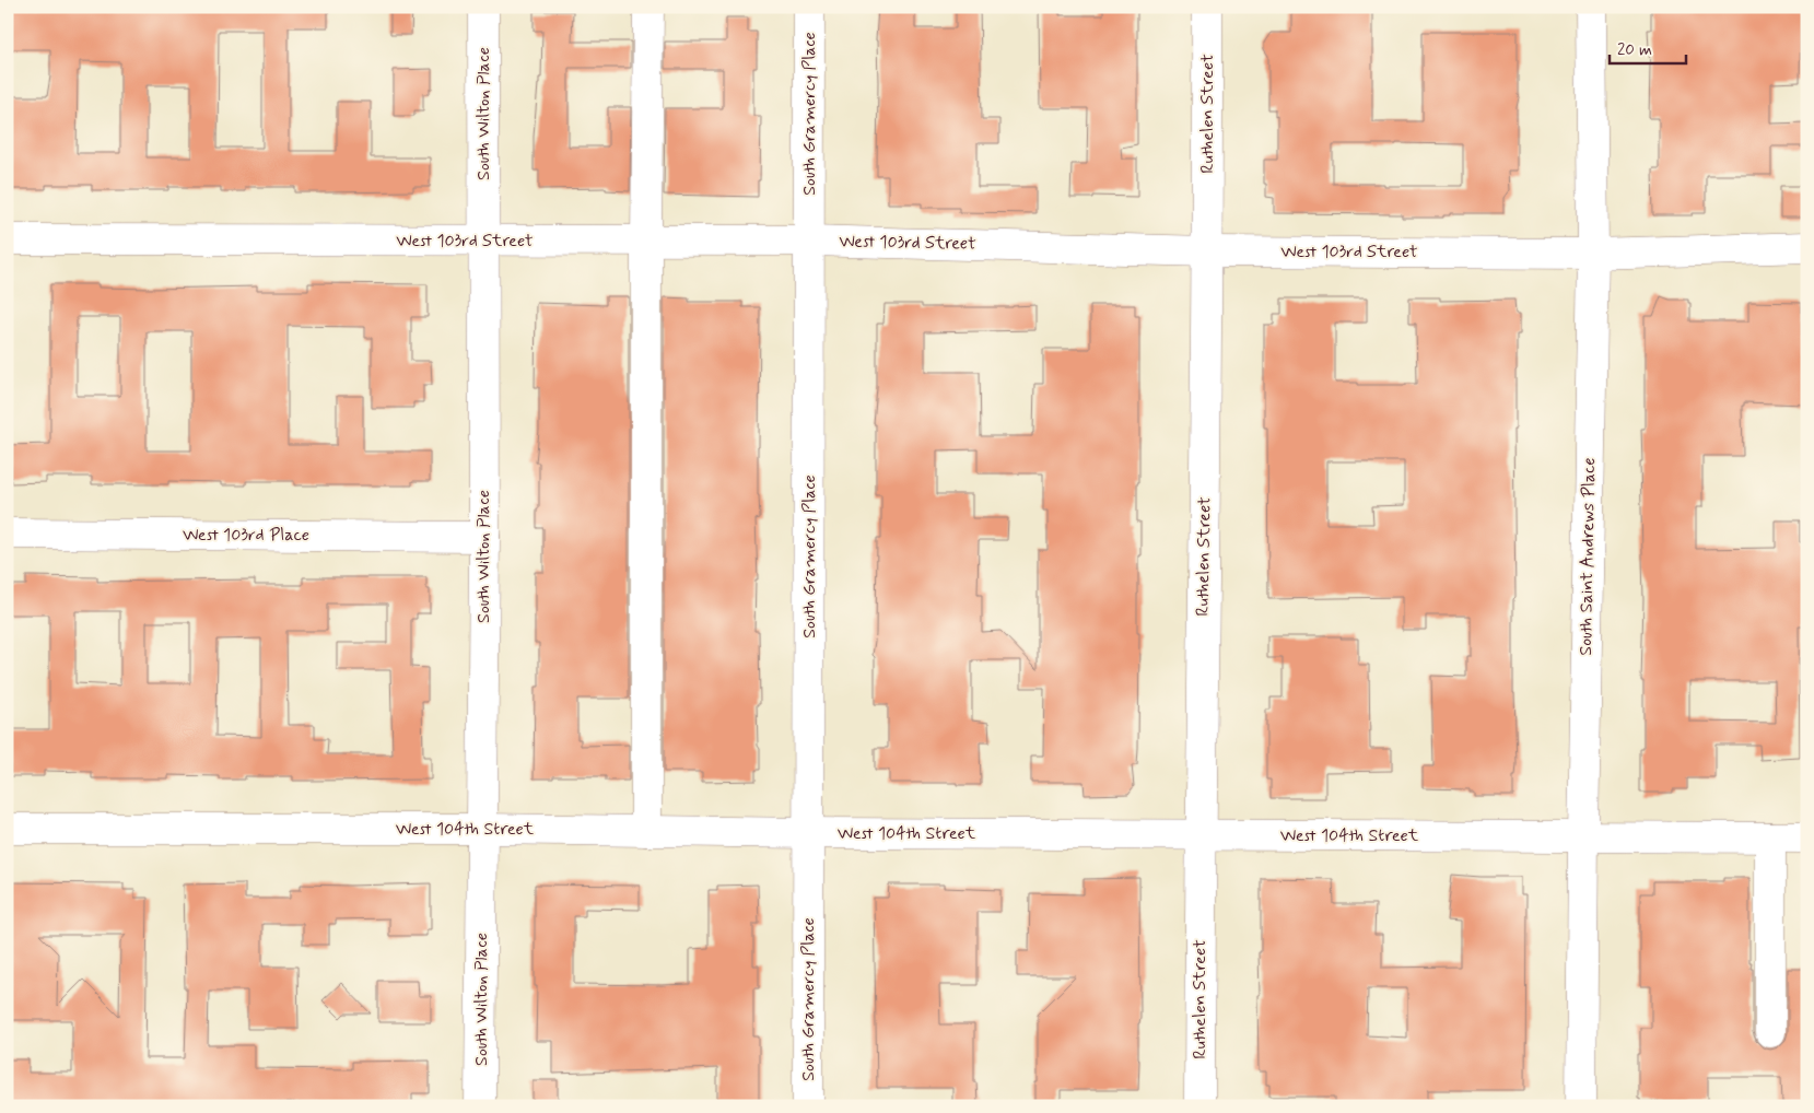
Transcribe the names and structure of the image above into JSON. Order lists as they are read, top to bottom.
{
  "streets": {
    "street": [
      "South Wilton Place",
      "South Gramercy Place",
      "Ruthelen Street",
      "West 103rd Street",
      "West 103rd Place",
      "South Saint Andrews Place",
      "West 104th Street"
    ]
  },
  "crossings": [
    ["South Wilton Place", "West 103rd Street"],
    ["South Wilton Place", "West 103rd Place"],
    ["South Wilton Place", "West 104th Street"],
    ["South Gramercy Place", "West 103rd Street"],
    ["South Gramercy Place", "West 104th Street"],
    ["Ruthelen Street", "West 103rd Street"],
    ["Ruthelen Street", "West 104th Street"],
    ["West 103rd Street", "South Saint Andrews Place"],
    ["South Saint Andrews Place", "West 104th Street"]
  ],
  "scale_bar": "20 m"
}
